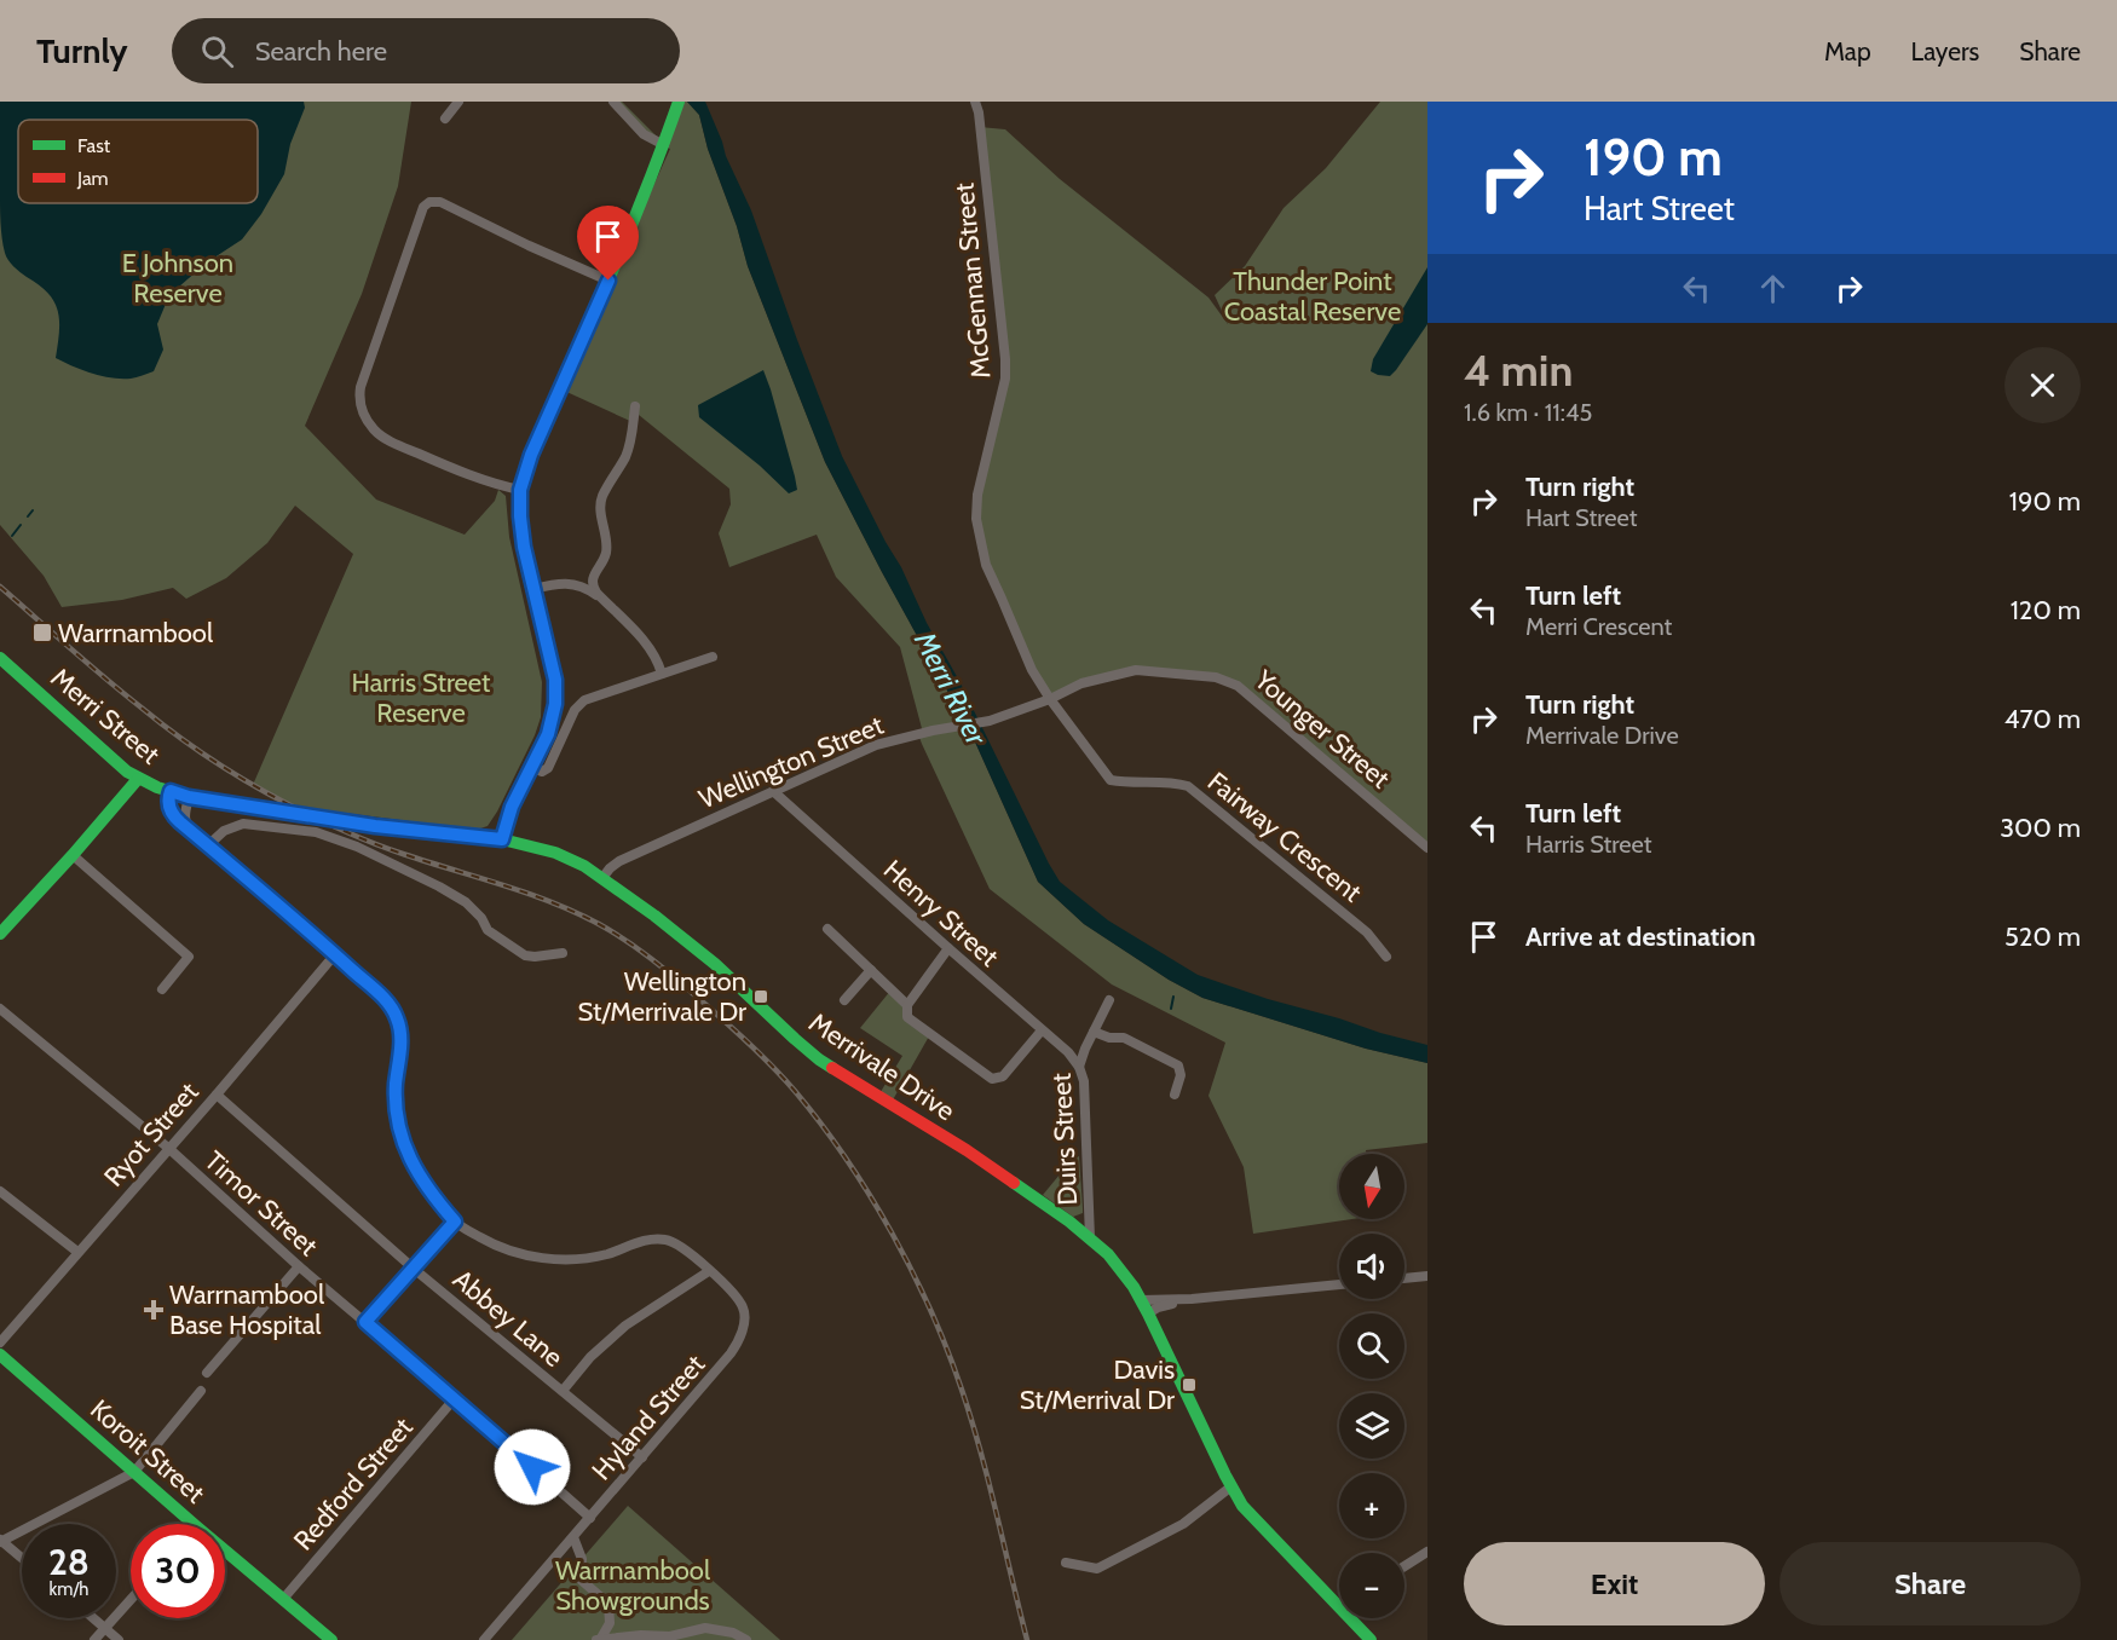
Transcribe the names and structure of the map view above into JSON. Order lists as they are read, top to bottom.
{
  "streets": {
    "street": [
      "McGennan Street",
      "Merri Street",
      "Younger Street",
      "Wellington Street",
      "Fairway Crescent",
      "Henry Street",
      "Merrivale Drive",
      "Ryot Street",
      "Duirs Street",
      "Timor Street",
      "Abbey Lane",
      "Hyland Street",
      "Koroit Street",
      "Redford Street"
    ]
  },
  "crossings": [
    ["McGennan Street", "Younger Street"],
    ["McGennan Street", "Wellington Street"],
    ["McGennan Street", "Fairway Crescent"],
    ["Merri Street", "Merrivale Drive"],
    ["Younger Street", "Wellington Street"],
    ["Younger Street", "Fairway Crescent"],
    ["Wellington Street", "Fairway Crescent"],
    ["Wellington Street", "Henry Street"],
    ["Wellington Street", "Merrivale Drive"],
    ["Henry Street", "Duirs Street"],
    ["Merrivale Drive", "Duirs Street"],
    ["Ryot Street", "Timor Street"],
    ["Ryot Street", "Abbey Lane"],
    ["Timor Street", "Hyland Street"],
    ["Timor Street", "Redford Street"],
    ["Abbey Lane", "Hyland Street"],
    ["Koroit Street", "Redford Street"]
  ],
  "water": ["Merri River"],
  "parks": [
    "E Johnson Reserve",
    "Thunder Point Coastal Reserve",
    "Harris Street Reserve",
    "Warrnambool Showgrounds"
  ],
  "places": {
    "transit": ["Warrnambool", "Wellington St/Merrivale Dr", "Davis St/Merrival Dr"],
    "health": ["Warrnambool Base Hospital"]
  },
  "legend": ["Fast", "Jam"],
  "north": "bottom",
  "page": {
    "header": "Turnly",
    "search": "Search here",
    "nav": ["Map", "Layers", "Share"],
    "turn": ["190 m", "Hart Street"],
    "heading": ["4 min", "1.6 km · 11:45"],
    "list": [
      {
        "name": "Turn right",
        "note": "Hart Street",
        "value": "190 m"
      },
      {
        "name": "Turn left",
        "note": "Merri Crescent",
        "value": "120 m"
      },
      {
        "name": "Turn right",
        "note": "Merrivale Drive",
        "value": "470 m"
      },
      {
        "name": "Turn left",
        "note": "Harris Street",
        "value": "300 m"
      },
      {
        "name": "Arrive at destination",
        "value": "520 m"
      }
    ],
    "map_buttons": ["+", "−"],
    "speed": "28 km/h",
    "limit": "30",
    "buttons": ["Exit", "Share"]
  }
}
